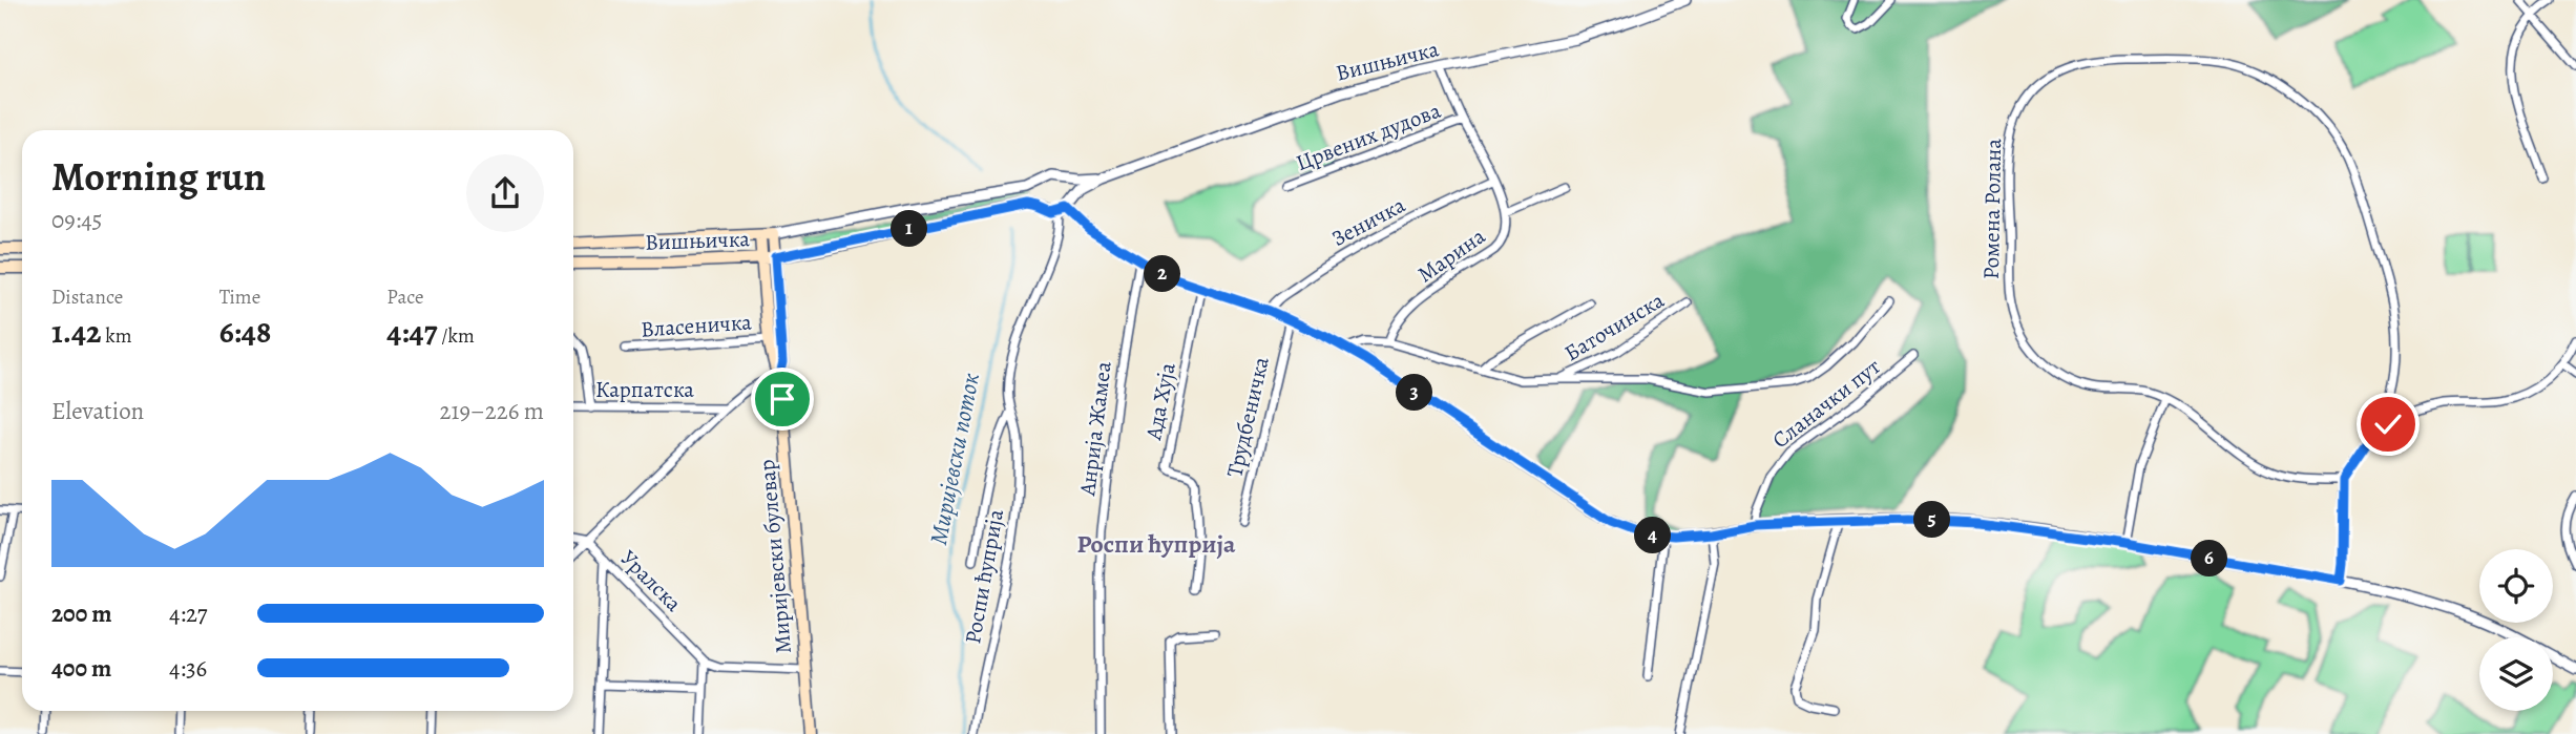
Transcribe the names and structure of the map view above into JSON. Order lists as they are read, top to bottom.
{
  "streets": {
    "main road": ["Вишњичка", "Миријевски булевар"],
    "street": [
      "Црвених дудова",
      "Ромена Ролана",
      "Зеничка",
      "Марина",
      "Власеничка",
      "Баточинска",
      "Карпатска",
      "Ада Хуја",
      "Сланачки пут",
      "Трудбеничка",
      "Анрија Жамеа",
      "Роспи ћуприја",
      "Уралска"
    ]
  },
  "crossings": [
    ["Вишњичка", "Марина"],
    ["Вишњичка", "Миријевски булевар"],
    ["Вишњичка", "Роспи ћуприја"],
    ["Црвених дудова", "Марина"],
    ["Зеничка", "Марина"],
    ["Марина", "Баточинска"],
    ["Власеничка", "Миријевски булевар"],
    ["Баточинска", "Сланачки пут"]
  ],
  "districts": ["Роспи ћуприја"],
  "water": ["Миријевски поток"],
  "page": {
    "heading": ["Morning run", "09:45"],
    "pins": [
      "1",
      "2",
      "3",
      "5",
      "4",
      "6"
    ],
    "stats": [
      ["Distance", "1.42 km"],
      ["Time", "6:48"],
      ["Pace", "4:47 /km"]
    ],
    "chart": ["Elevation", "219–226 m"],
    "list": [
      {
        "name": "200 m",
        "note": "4:27"
      },
      {
        "name": "400 m",
        "note": "4:36"
      }
    ]
  }
}
